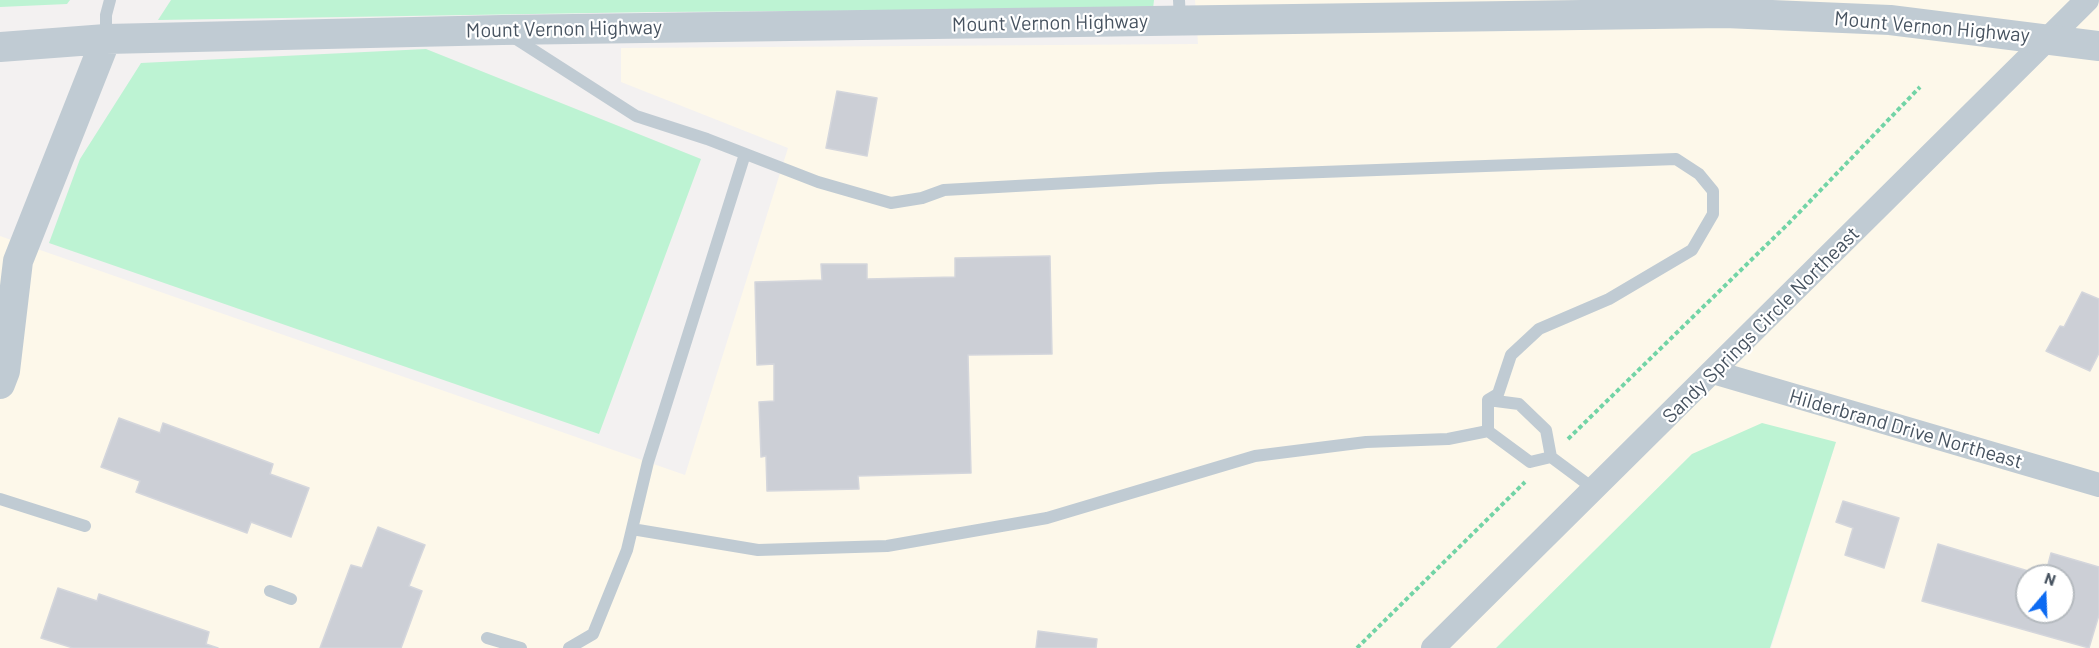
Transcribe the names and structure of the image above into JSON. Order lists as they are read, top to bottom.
{
  "streets": {
    "street": ["Mount Vernon Highway", "Sandy Springs Circle Northeast", "Hilderbrand Drive Northeast"]
  },
  "crossings": [
    ["Mount Vernon Highway", "Sandy Springs Circle Northeast"],
    ["Sandy Springs Circle Northeast", "Hilderbrand Drive Northeast"]
  ],
  "north": "top"
}
